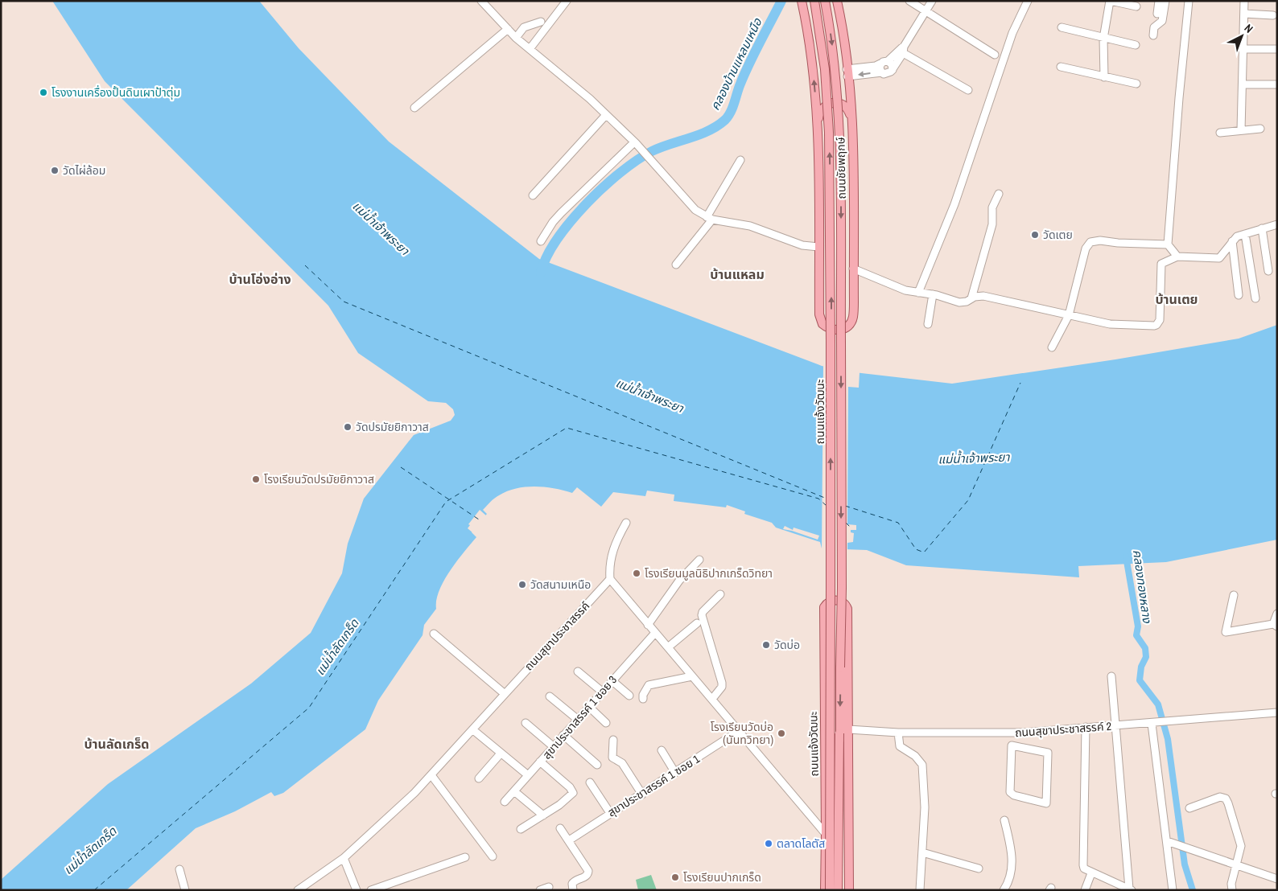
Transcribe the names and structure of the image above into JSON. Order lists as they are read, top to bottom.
{
  "streets": {
    "main road": ["ถนนชัยพฤกษ์", "ถนนแจ้งวัฒนะ"],
    "street": [
      "ถนนสุขาประชาสรรค์",
      "สุขาประชาสรรค์ 1 ซอย 3",
      "ถนนสุขาประชาสรรค์ 2",
      "สุขาประชาสรรค์ 1 ซอย 1"
    ]
  },
  "crossings": [
    ["ถนนชัยพฤกษ์", "ถนนแจ้งวัฒนะ"],
    ["ถนนแจ้งวัฒนะ", "ถนนสุขาประชาสรรค์ 2"]
  ],
  "districts": [
    "บ้านแหลม",
    "บ้านโอ่งอ่าง",
    "บ้านเตย",
    "บ้านลัดเกร็ด"
  ],
  "water": [
    "คลองบ้านแหลมเหนือ",
    "แม่น้ำเจ้าพระยา",
    "คลองทองหลาง",
    "แม่น้ำลัดเกร็ด"
  ],
  "places": [
    "โรงงานเครื่องปั้นดินเผาป้าตุ่ม",
    "วัดไผ่ล้อม",
    "วัดเตย",
    "วัดปรมัยยิกาวาส",
    "โรงเรียนวัดปรมัยยิกาวาส",
    "โรงเรียนมูลนิธิปากเกร็ดวิทยา",
    "วัดสนามเหนือ",
    "วัดบ่อ",
    "โรงเรียนวัดบ่อ (นันทวิทยา)",
    "ตลาดโลตัส",
    "โรงเรียนปากเกร็ด"
  ],
  "north": "top right"
}
